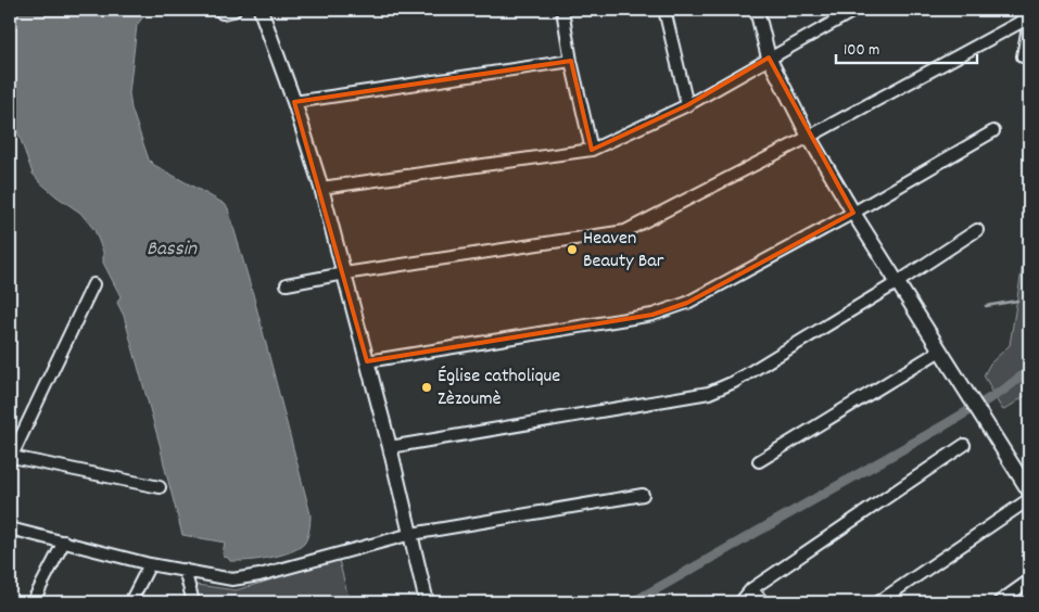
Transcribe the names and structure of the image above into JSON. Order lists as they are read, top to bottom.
{
  "water": ["Bassin"],
  "places": ["Heaven Beauty Bar", "Église catholique Zèzoumè"],
  "scale_bar": "100 m"
}
